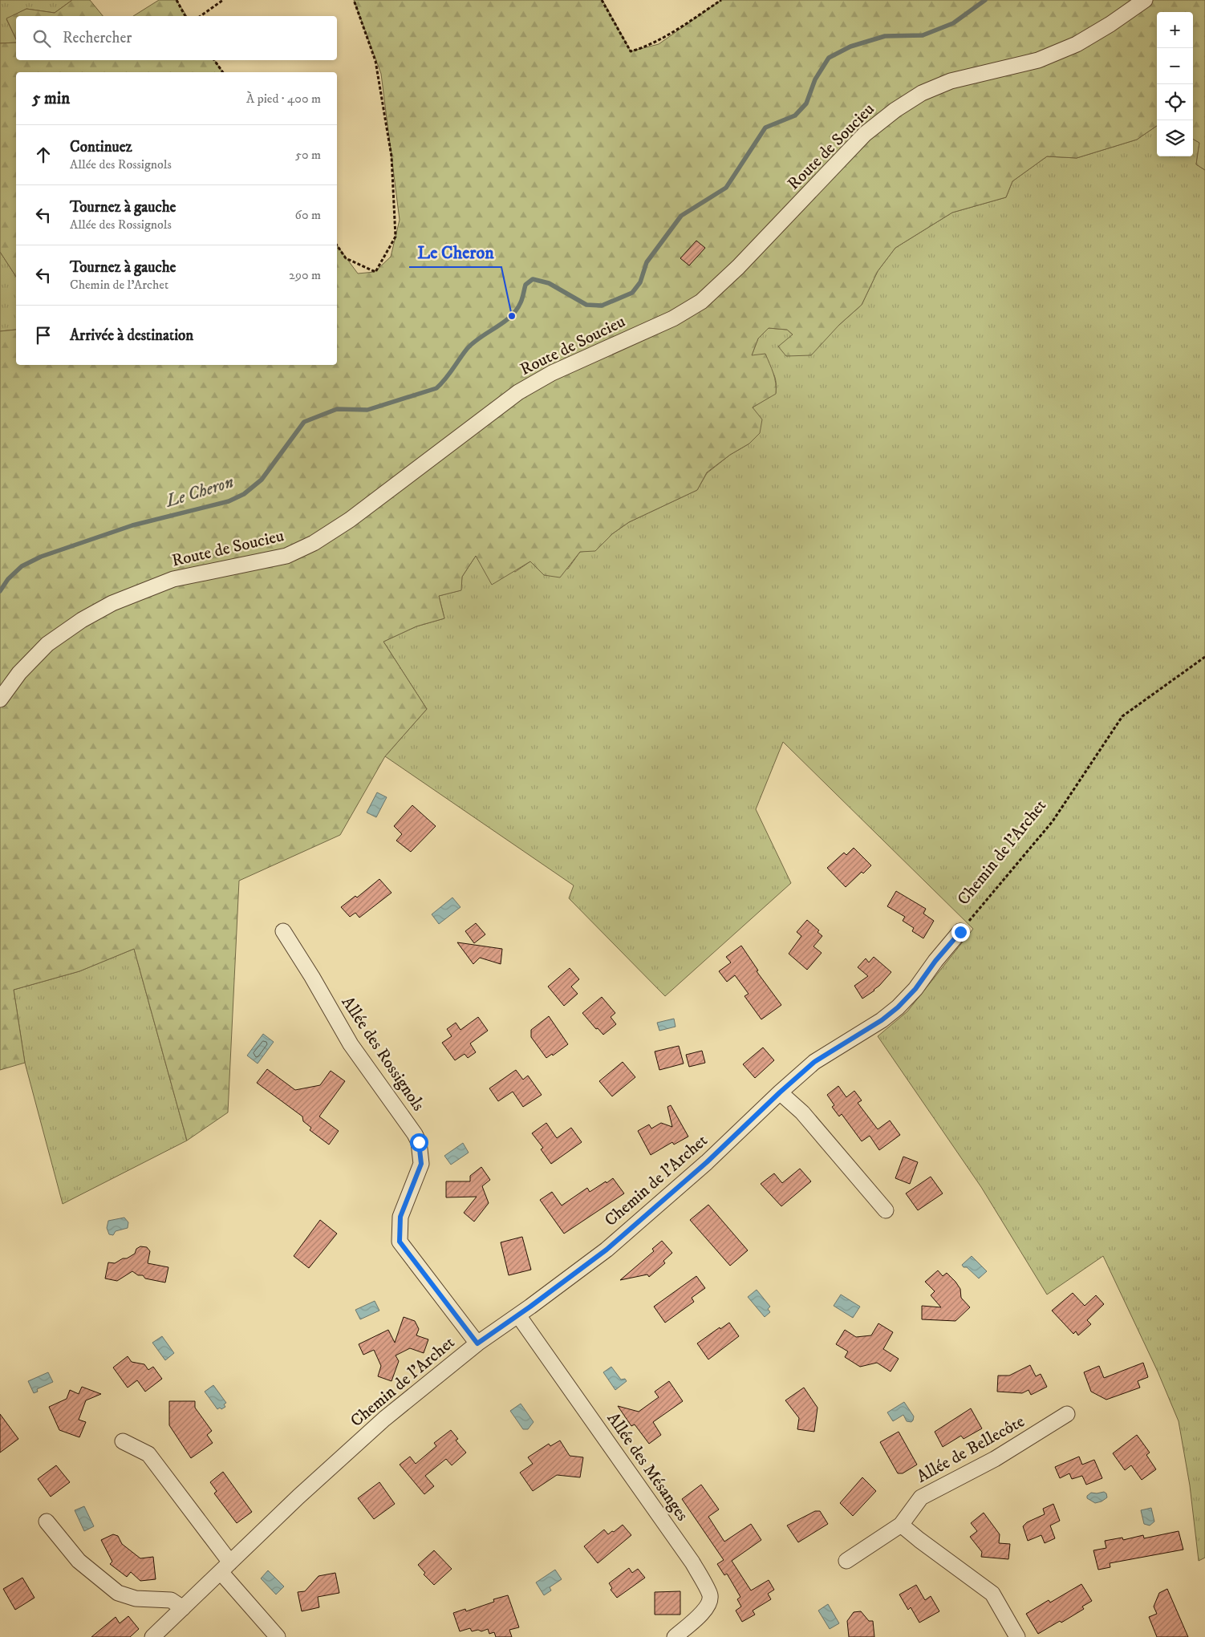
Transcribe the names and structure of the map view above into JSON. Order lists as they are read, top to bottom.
{
  "streets": {
    "street": [
      "Route de Soucieu",
      "Chemin de l'Archet",
      "Allée des Rossignols",
      "Allée de Bellecôte",
      "Allée des Mésanges"
    ]
  },
  "crossings": [
    ["Chemin de l'Archet", "Allée des Rossignols"],
    ["Chemin de l'Archet", "Allée des Mésanges"]
  ],
  "water": ["Le Cheron"],
  "places": ["Le Cheron"],
  "page": {
    "map_buttons": ["+", "−"],
    "search": "Rechercher",
    "heading": ["5 min", "À pied · 400 m"],
    "list": [
      ["Continuez", "Allée des Rossignols", "50 m"],
      ["Tournez à gauche", "Allée des Rossignols", "60 m"],
      ["Tournez à gauche", "Chemin de l'Archet", "290 m"],
      "Arrivée à destination"
    ]
  }
}
